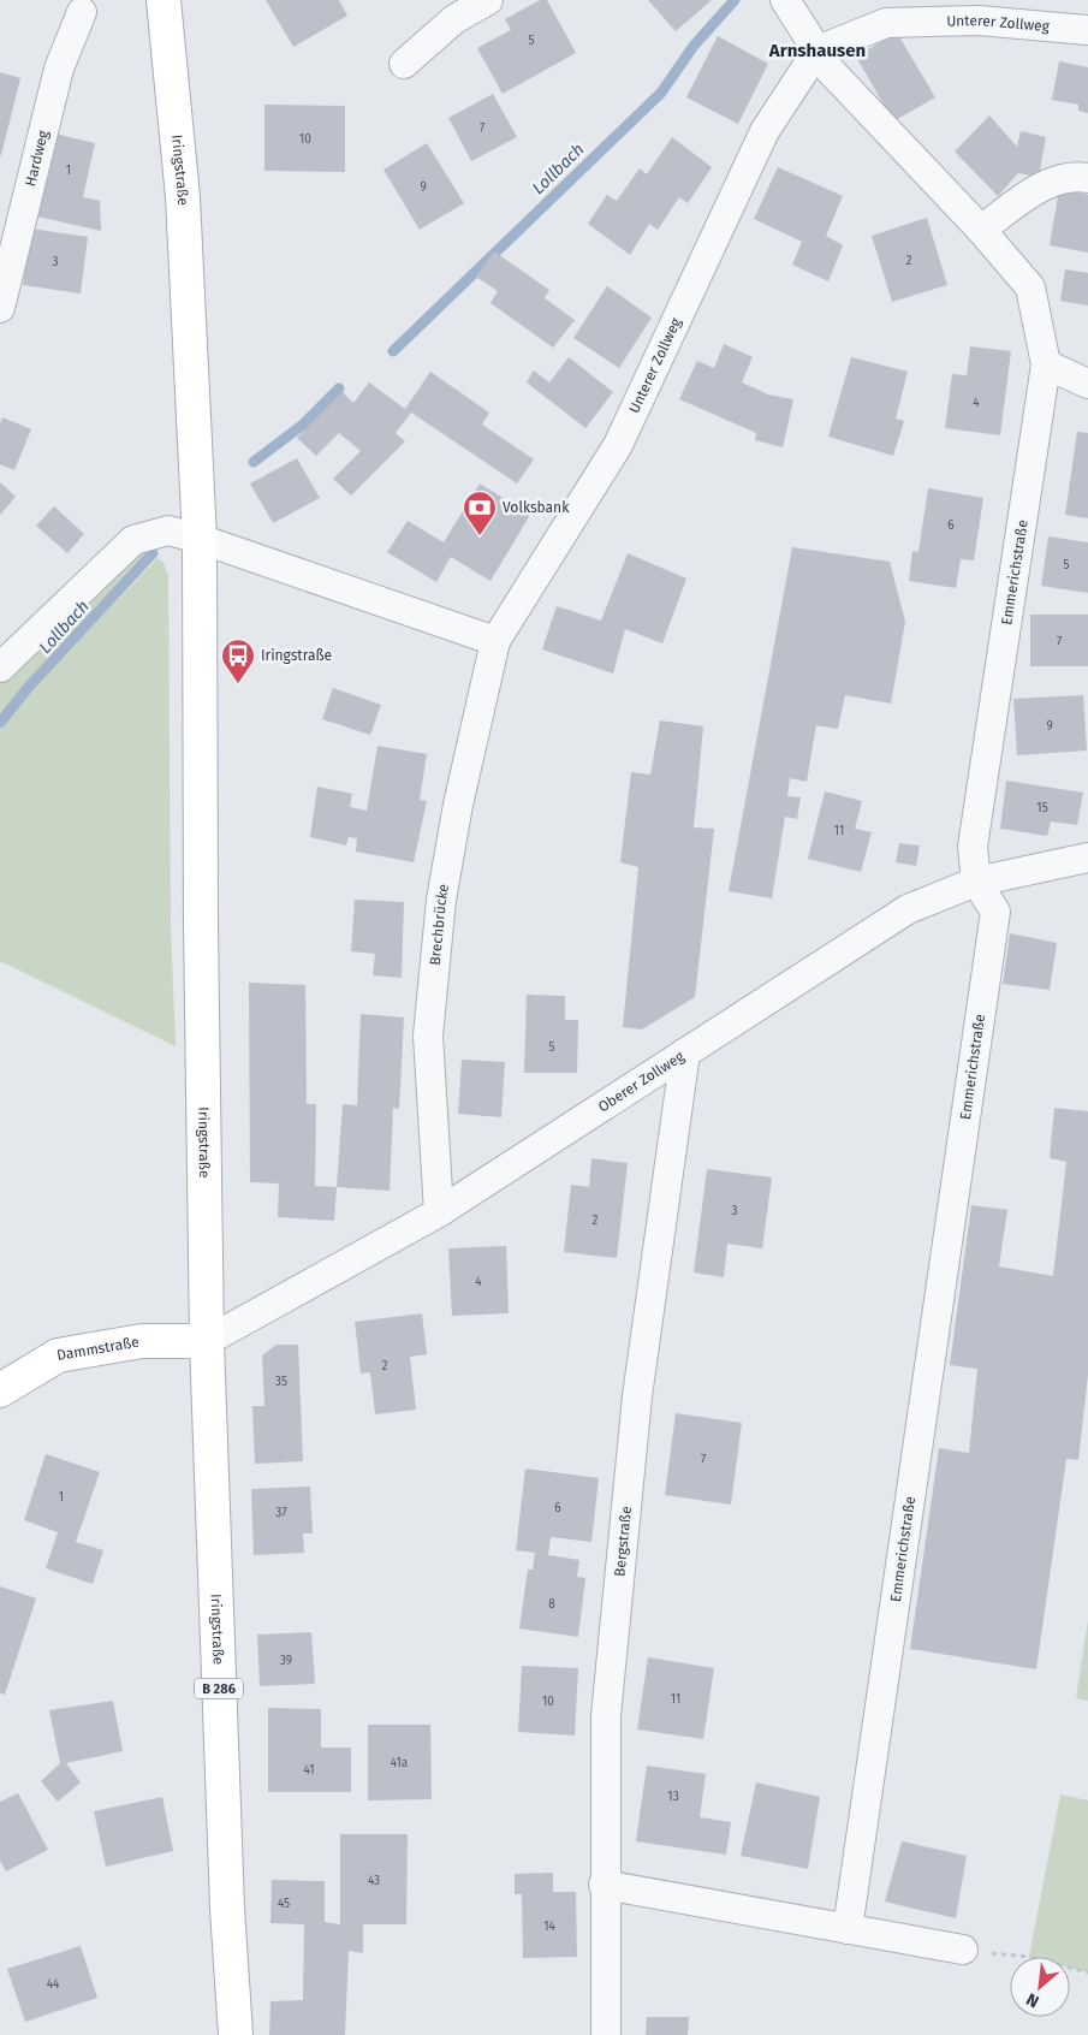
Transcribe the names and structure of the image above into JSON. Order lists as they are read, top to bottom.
{
  "streets": {
    "main road": ["Iringstraße", "Dammstraße", "B 286"],
    "street": [
      "Unterer Zollweg",
      "Hardweg",
      "Emmerichstraße",
      "Brechbrücke",
      "Oberer Zollweg",
      "Bergstraße"
    ]
  },
  "crossings": [
    ["Unterer Zollweg", "Emmerichstraße"],
    ["Unterer Zollweg", "Brechbrücke"],
    ["Iringstraße", "Oberer Zollweg"],
    ["Iringstraße", "Dammstraße"],
    ["Emmerichstraße", "Oberer Zollweg"],
    ["Brechbrücke", "Oberer Zollweg"],
    ["Oberer Zollweg", "Dammstraße"],
    ["Oberer Zollweg", "Bergstraße"]
  ],
  "districts": ["Arnshausen"],
  "water": ["Lollbach"],
  "places": {
    "bank": ["Volksbank"],
    "bus stop": ["Iringstraße"]
  },
  "house_numbers": [
    "5",
    "7",
    "10",
    "1",
    "9",
    "2",
    "3",
    "4",
    "6",
    "5",
    "7",
    "9",
    "15",
    "11",
    "5",
    "3",
    "2",
    "4",
    "2",
    "35",
    "7",
    "1",
    "6",
    "37",
    "8",
    "39",
    "11",
    "10",
    "41a",
    "41",
    "13",
    "43",
    "45",
    "14",
    "44"
  ],
  "north": "bottom left"
}
